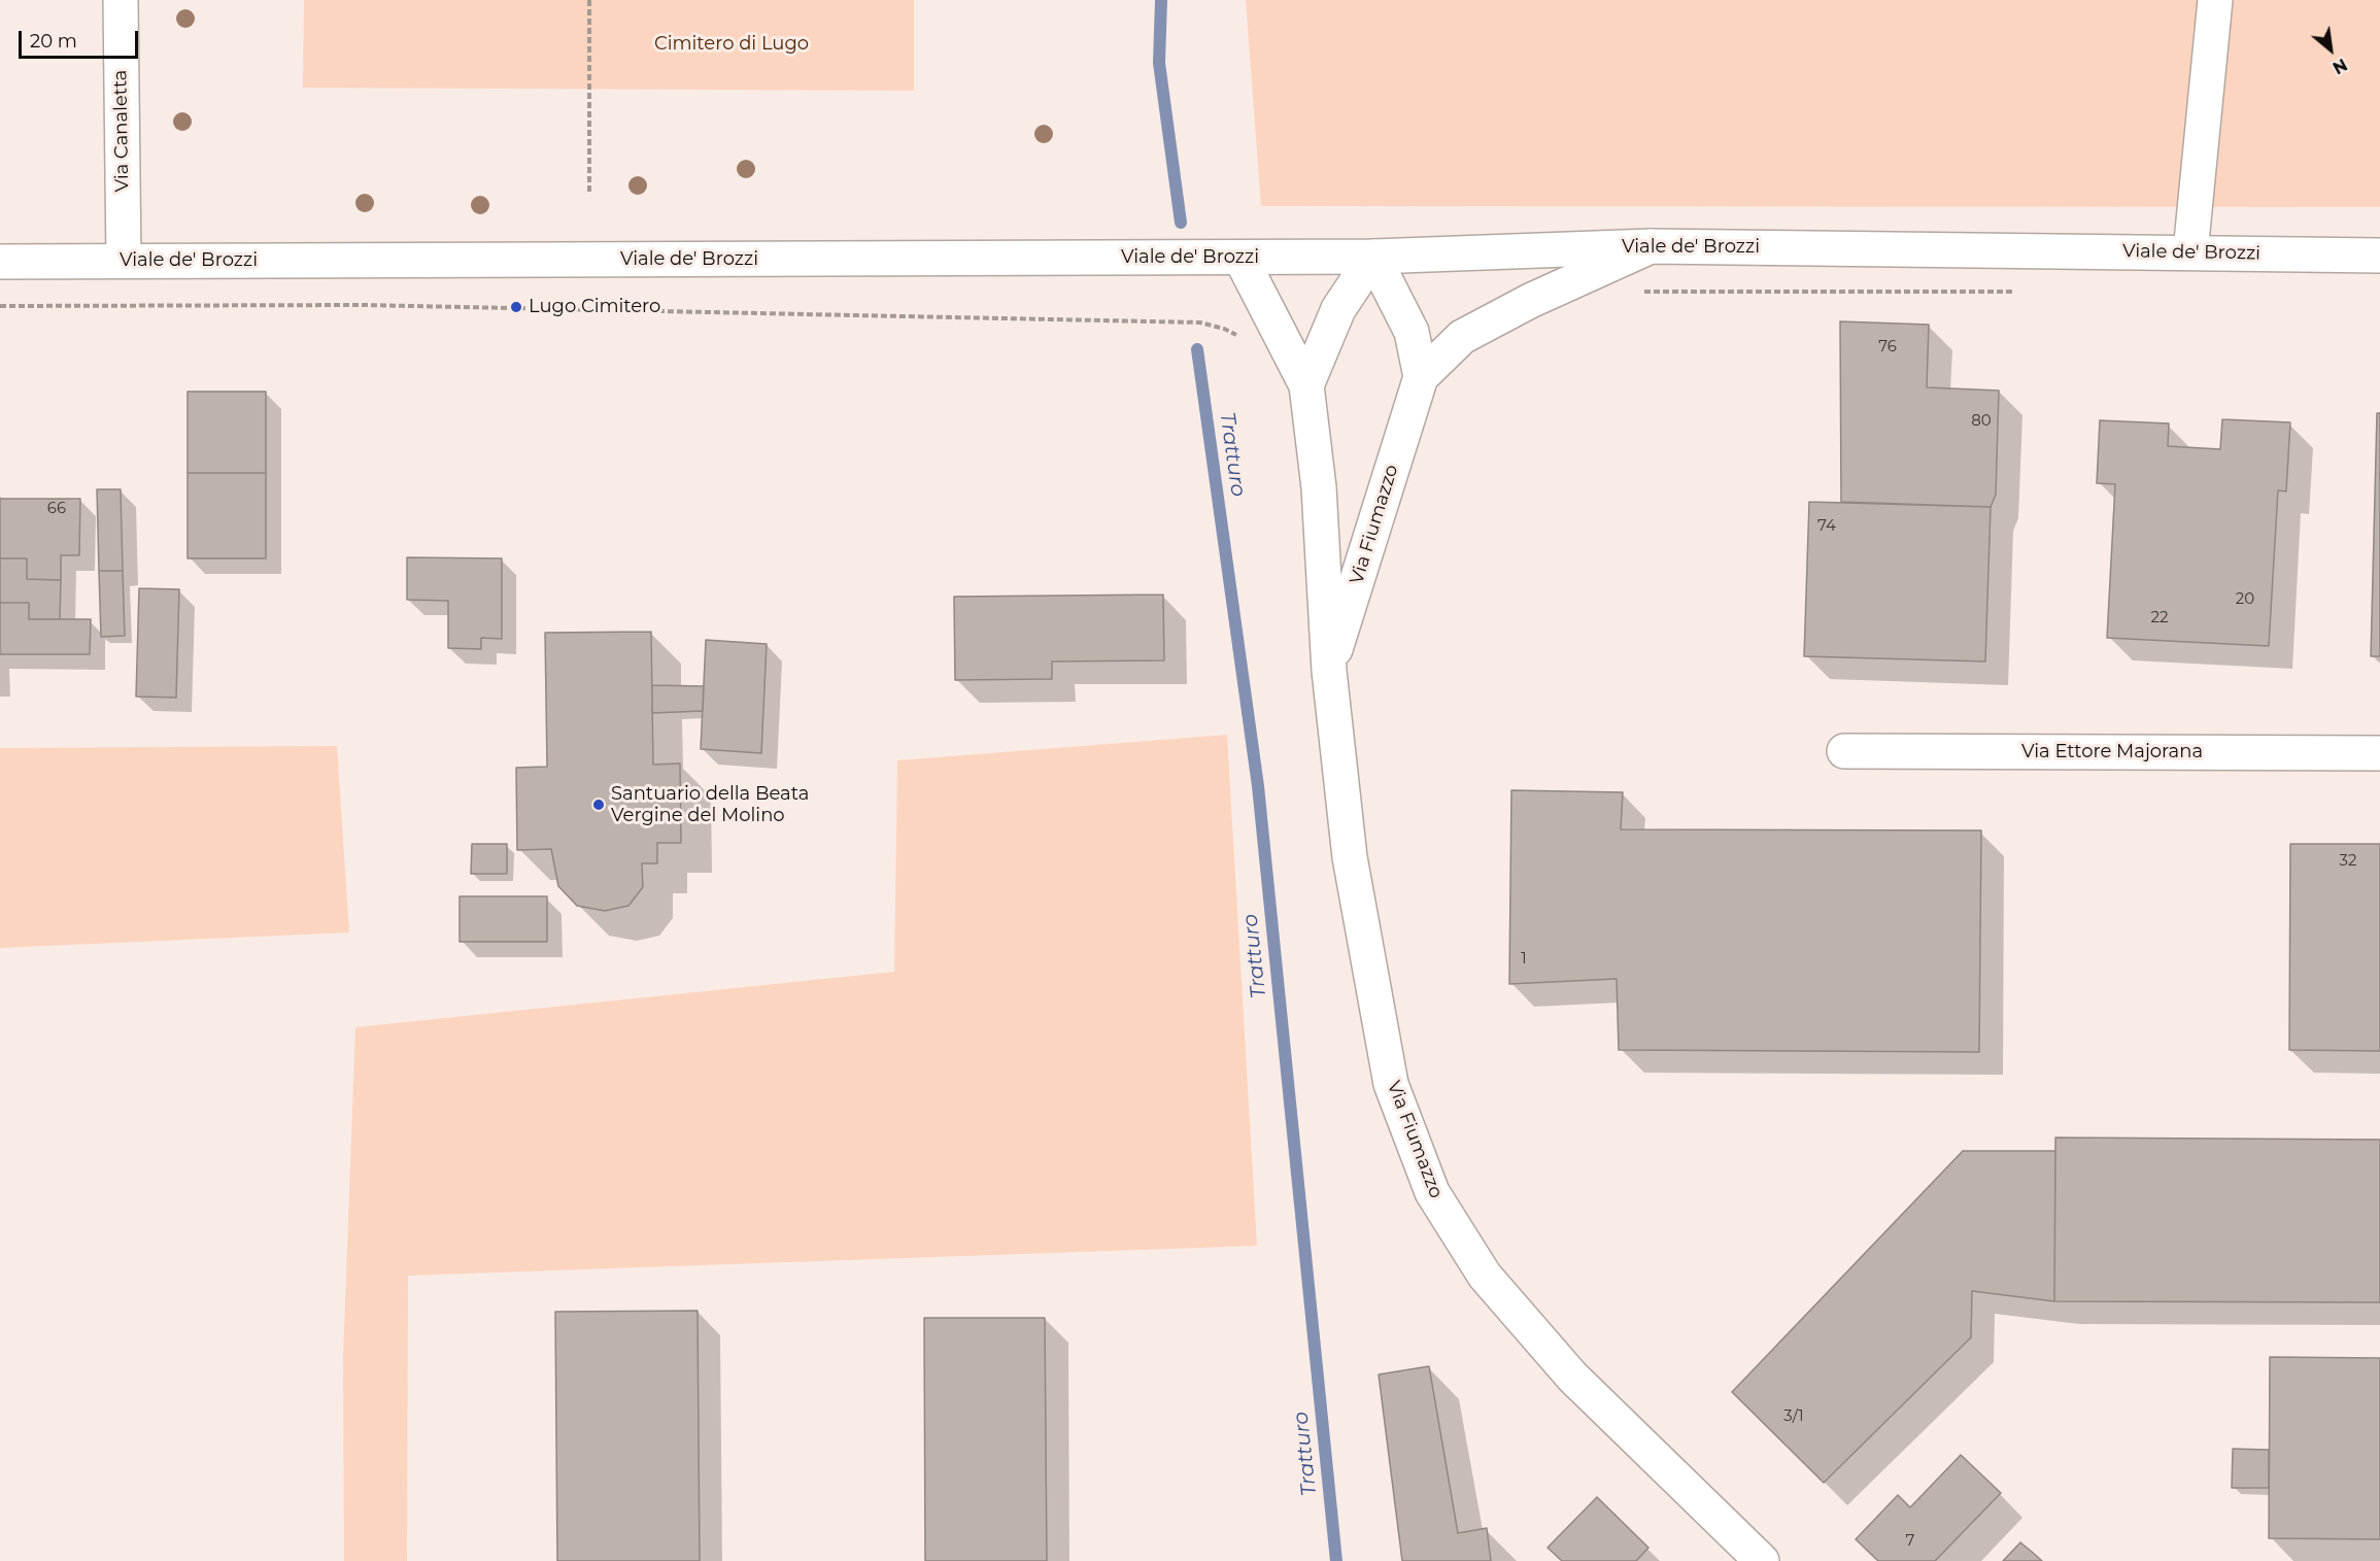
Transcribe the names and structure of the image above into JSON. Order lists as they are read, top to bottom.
{
  "streets": {
    "street": [
      "Via Canaletta",
      "Viale de' Brozzi",
      "Via Fiumazzo",
      "Via Ettore Majorana"
    ]
  },
  "crossings": [
    ["Via Canaletta", "Viale de' Brozzi"],
    ["Viale de' Brozzi", "Via Fiumazzo"]
  ],
  "water": ["Tratturo"],
  "parks": ["Cimitero di Lugo"],
  "places": ["Lugo Cimitero", "Santuario della Beata Vergine del Molino"],
  "house_numbers": [
    "76",
    "80",
    "66",
    "74",
    "20",
    "22",
    "32",
    "1",
    "3/1",
    "7"
  ],
  "scale_bar": "20 m",
  "north": "bottom right"
}
